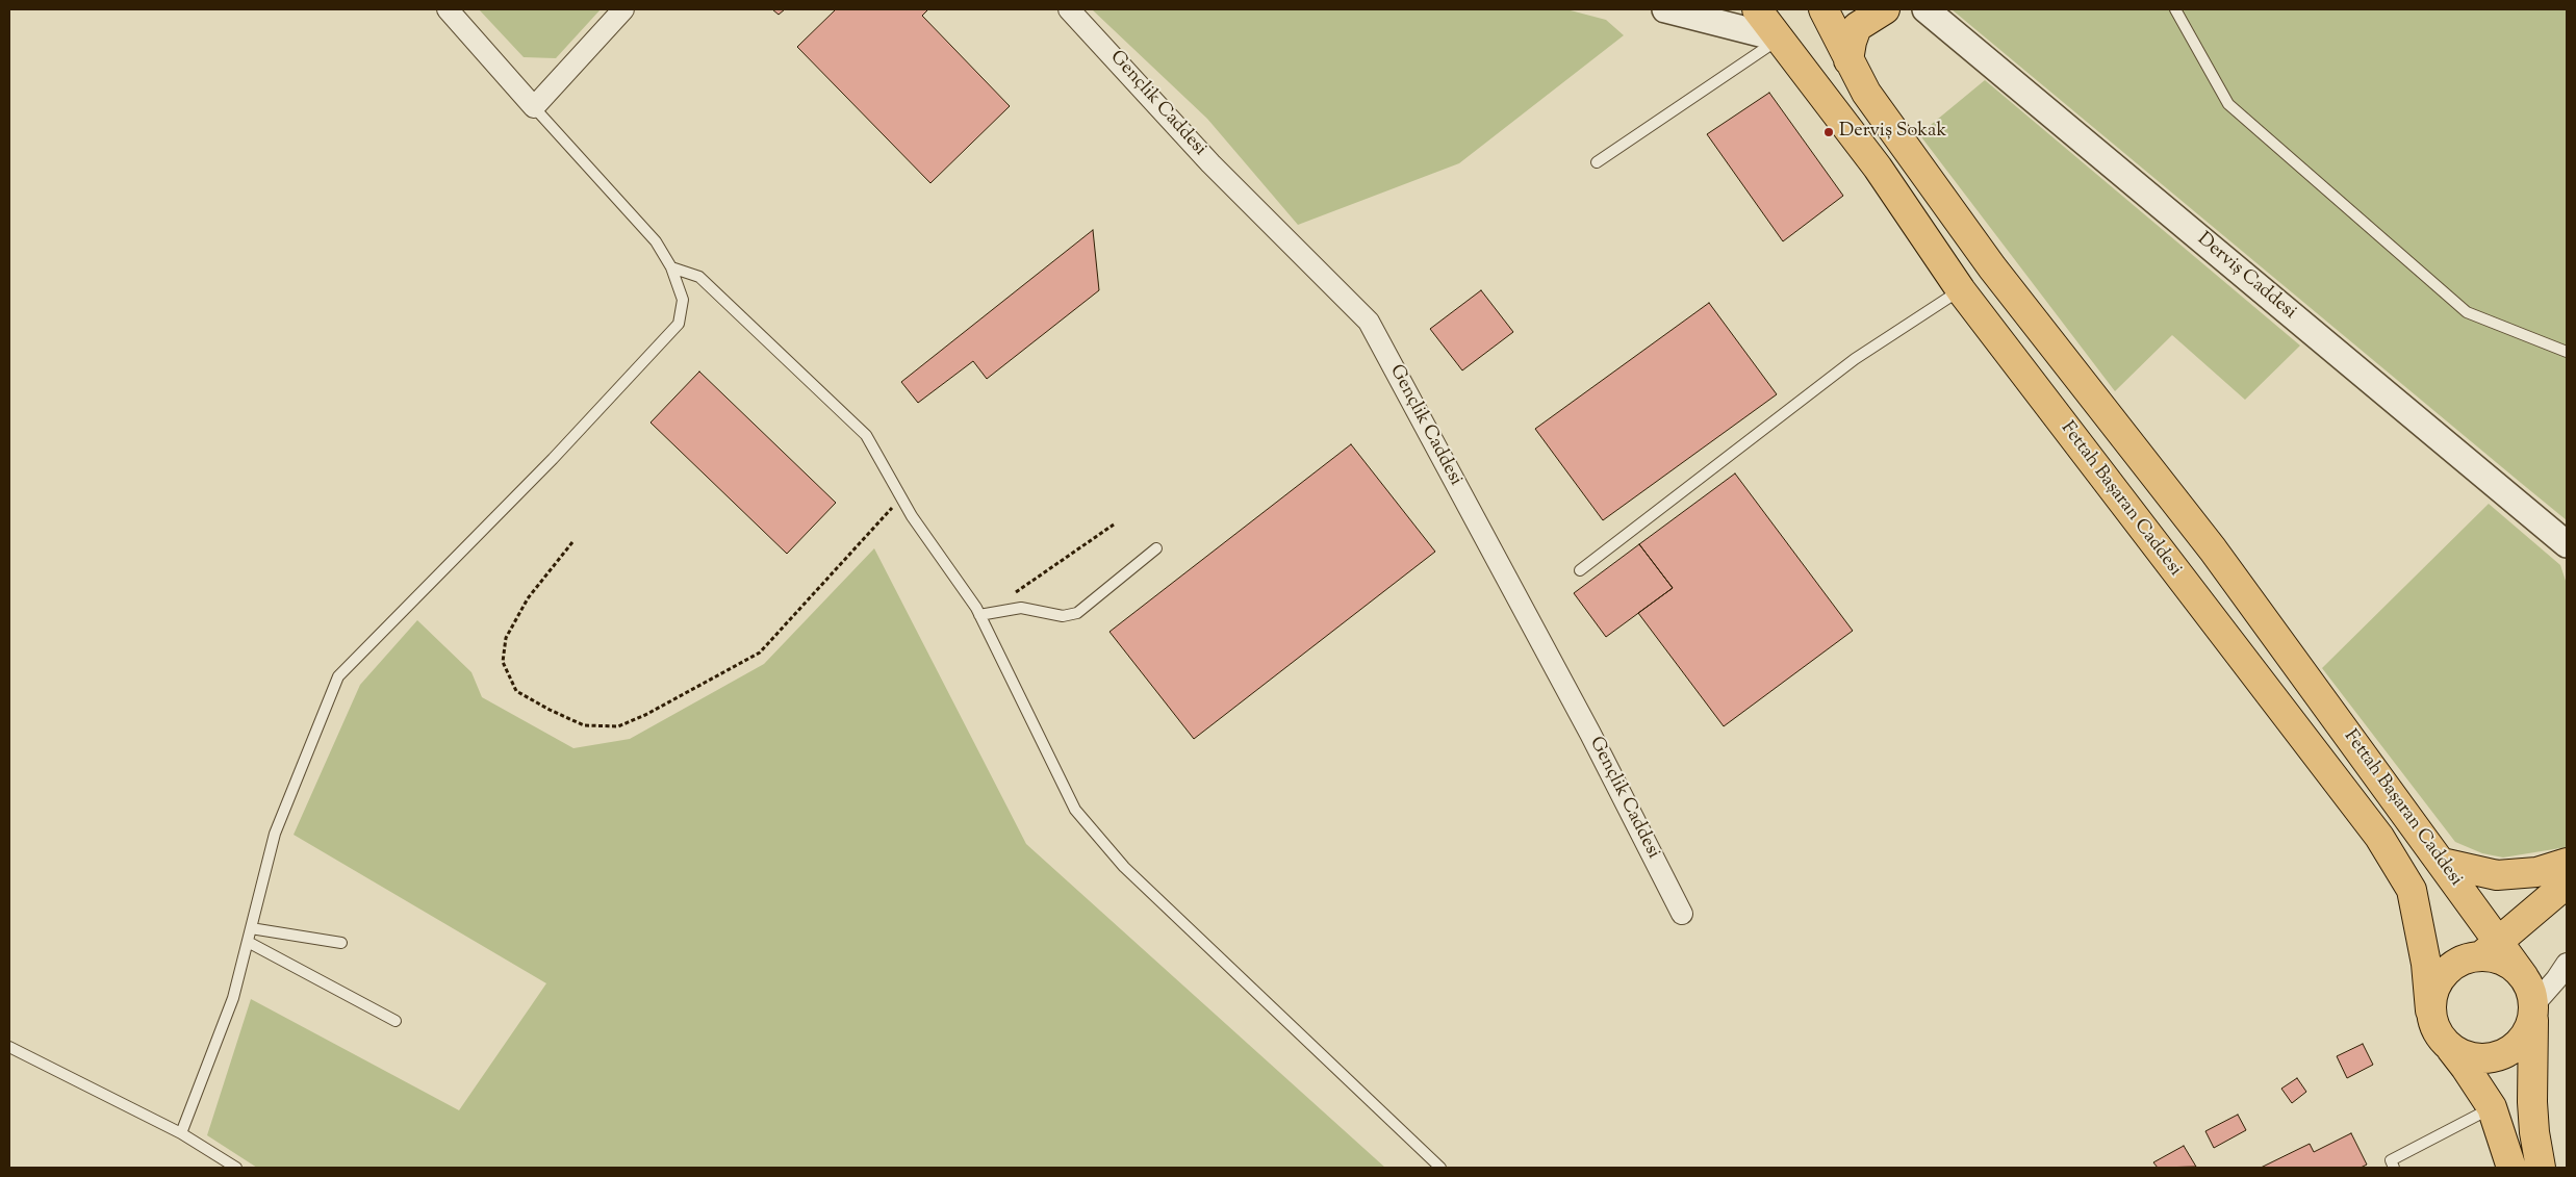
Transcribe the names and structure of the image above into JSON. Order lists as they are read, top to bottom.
{
  "streets": {
    "main road": ["Fettah Başaran Caddesi"],
    "street": ["Gençlik Caddesi", "Derviş Caddesi"]
  },
  "places": ["Derviş Sokak"]
}
